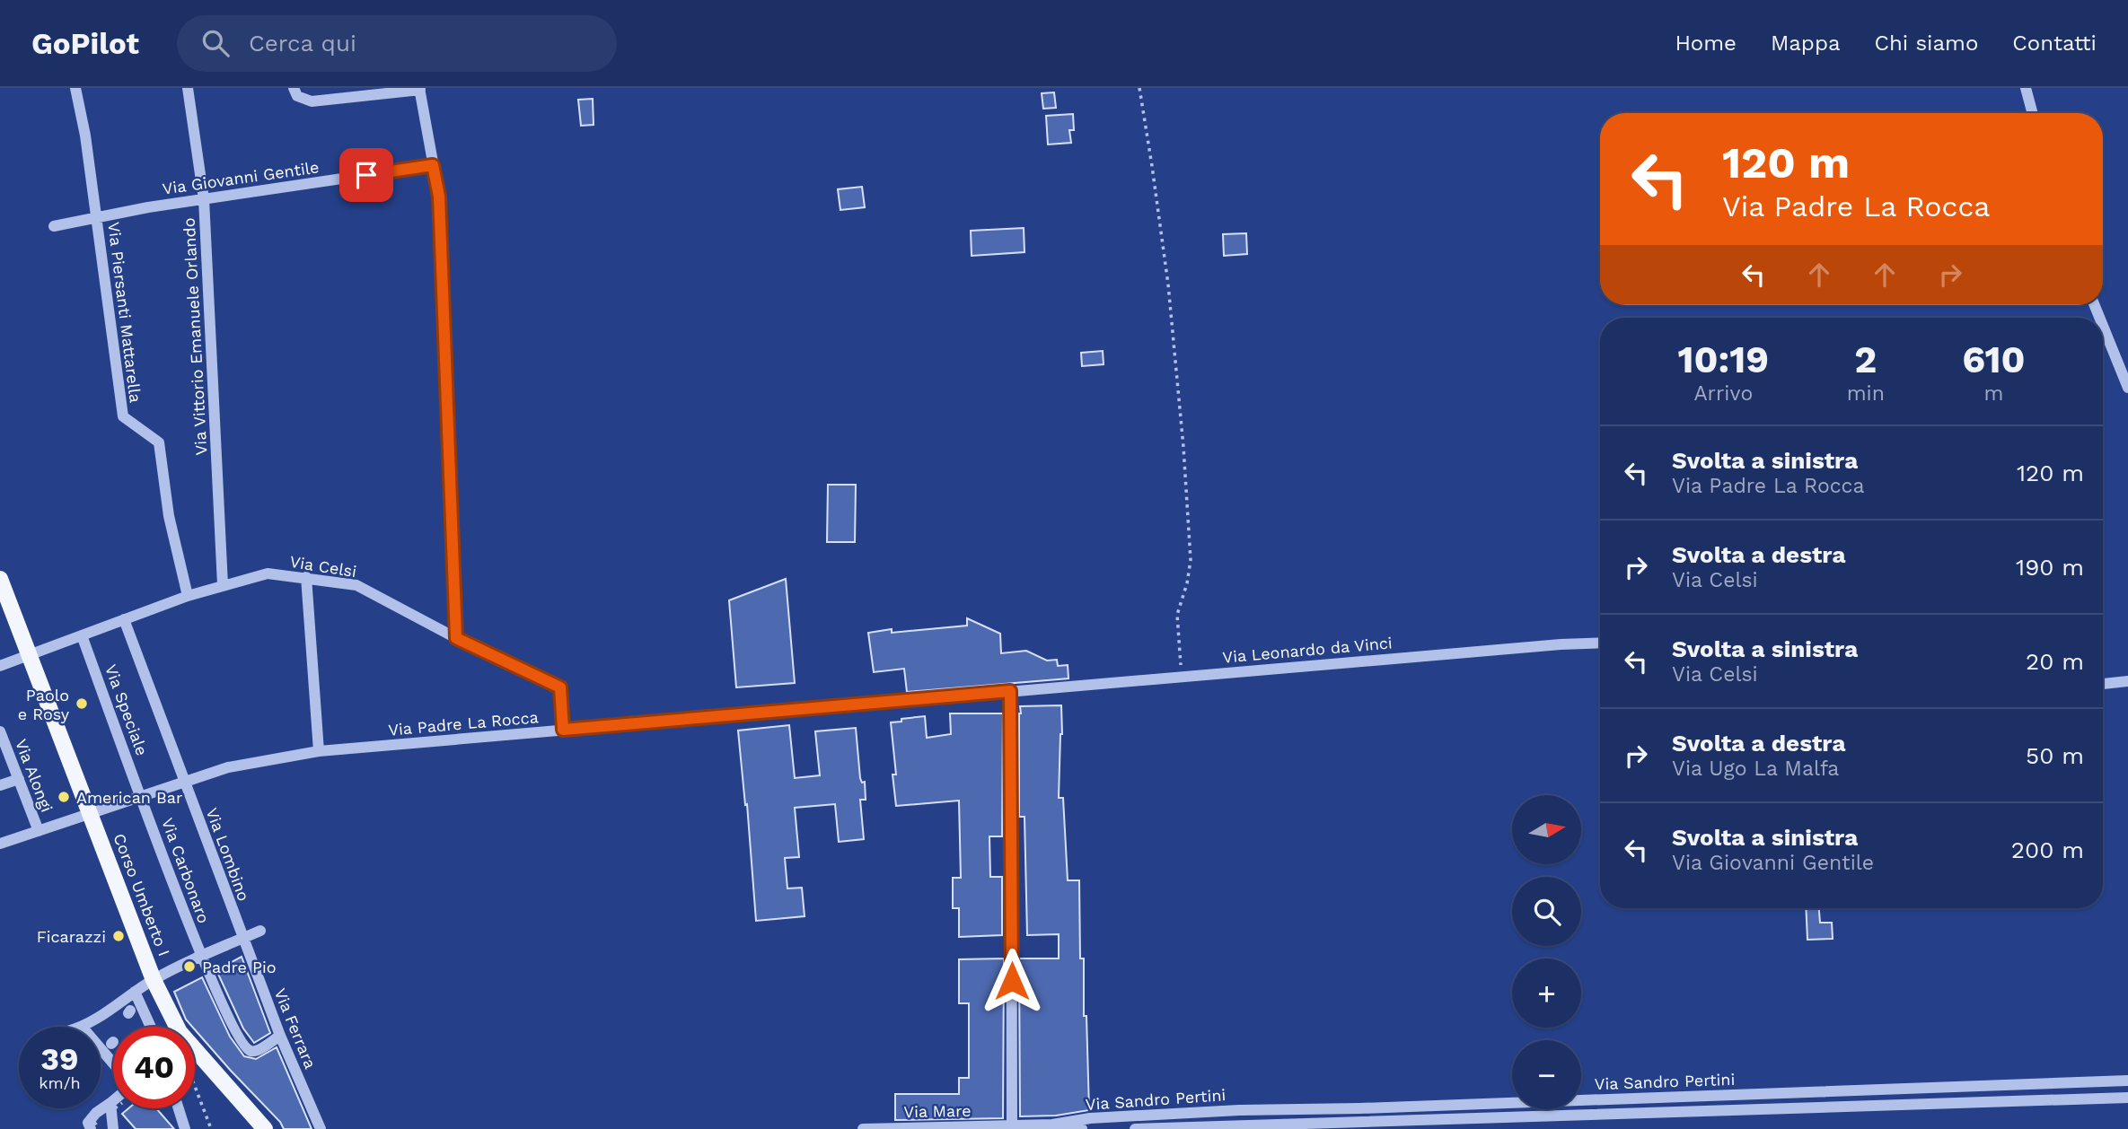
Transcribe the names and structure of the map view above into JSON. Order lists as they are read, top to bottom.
{
  "streets": {
    "main road": ["Corso Umberto I"],
    "street": [
      "Via Giovanni Gentile",
      "Via Piersanti Mattarella",
      "Via Vittorio Emanuele Orlando",
      "Via Celsi",
      "Via Leonardo da Vinci",
      "Via Speciale",
      "Via Padre La Rocca",
      "Via Alongi",
      "Via Lombino",
      "Via Carbonaro",
      "Via Ferrara",
      "Via Sandro Pertini",
      "Via Mare"
    ]
  },
  "crossings": [
    ["Via Giovanni Gentile", "Via Piersanti Mattarella"],
    ["Via Giovanni Gentile", "Via Vittorio Emanuele Orlando"],
    ["Via Piersanti Mattarella", "Via Celsi"],
    ["Via Vittorio Emanuele Orlando", "Via Celsi"],
    ["Via Celsi", "Via Speciale"],
    ["Via Celsi", "Via Padre La Rocca"],
    ["Via Celsi", "Via Lombino"],
    ["Via Celsi", "Corso Umberto I"],
    ["Via Leonardo da Vinci", "Via Padre La Rocca"],
    ["Via Speciale", "Via Padre La Rocca"],
    ["Via Speciale", "Via Carbonaro"],
    ["Via Padre La Rocca", "Via Alongi"],
    ["Via Padre La Rocca", "Via Lombino"],
    ["Via Padre La Rocca", "Via Carbonaro"],
    ["Via Padre La Rocca", "Corso Umberto I"],
    ["Via Lombino", "Via Ferrara"],
    ["Via Carbonaro", "Via Ferrara"],
    ["Via Sandro Pertini", "Via Mare"]
  ],
  "places": [
    "Paolo e Rosy",
    "American Bar",
    "Ficarazzi",
    "Padre Pio"
  ],
  "north": "right",
  "page": {
    "header": "GoPilot",
    "search": "Cerca qui",
    "nav": [
      "Home",
      "Mappa",
      "Chi siamo",
      "Contatti"
    ],
    "turn": ["120 m", "Via Padre La Rocca"],
    "eta": [
      "10:19",
      "Arrivo",
      "2",
      "min",
      "610",
      "m"
    ],
    "list": [
      {
        "name": "Svolta a sinistra",
        "note": "Via Padre La Rocca",
        "value": "120 m"
      },
      {
        "name": "Svolta a destra",
        "note": "Via Celsi",
        "value": "190 m"
      },
      {
        "name": "Svolta a sinistra",
        "note": "Via Celsi",
        "value": "20 m"
      },
      {
        "name": "Svolta a destra",
        "note": "Via Ugo La Malfa",
        "value": "50 m"
      },
      {
        "name": "Svolta a sinistra",
        "note": "Via Giovanni Gentile",
        "value": "200 m"
      }
    ],
    "map_buttons": ["+", "−"],
    "speed": "39 km/h",
    "limit": "40"
  }
}
